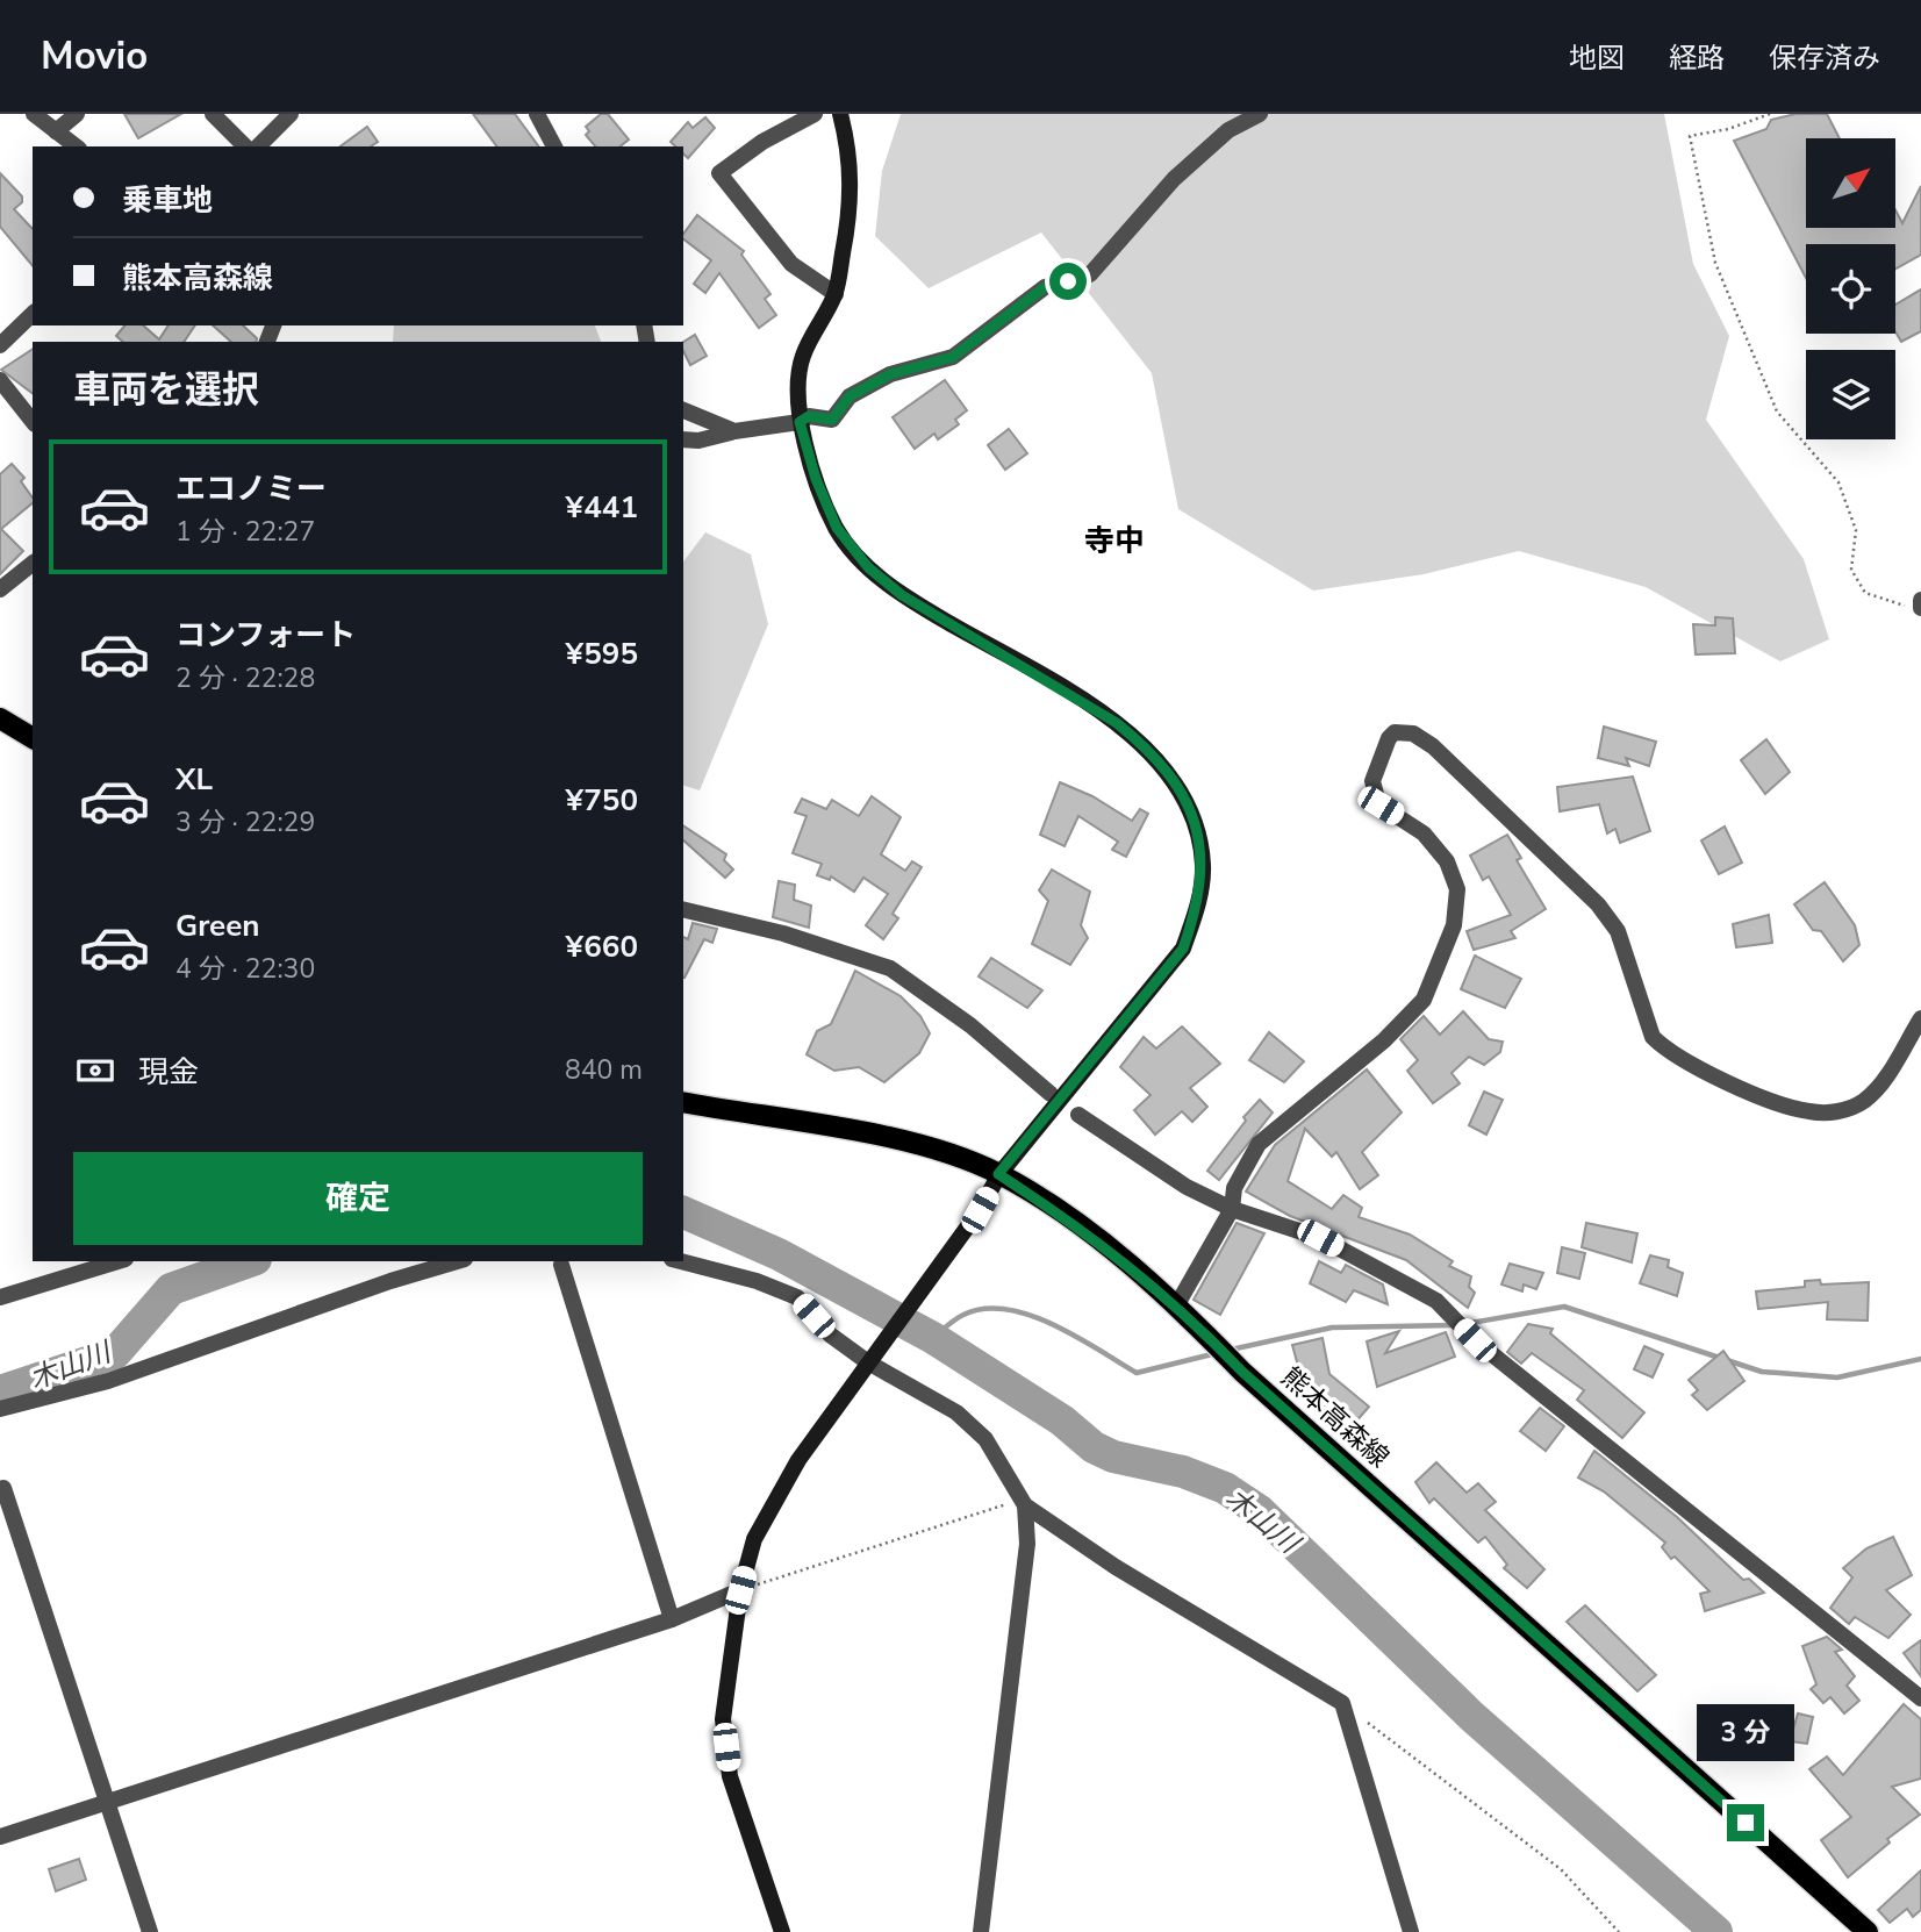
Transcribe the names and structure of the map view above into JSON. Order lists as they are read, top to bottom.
{
  "streets": {
    "main road": ["熊本高森線"]
  },
  "districts": ["寺中"],
  "water": ["木山川"],
  "north": "top right",
  "page": {
    "header": "Movio",
    "nav": ["地図", "経路", "保存済み"],
    "banner": ["乗車地", "熊本高森線"],
    "heading": "車両を選択",
    "list": [
      {
        "name": "エコノミー",
        "note": "1 分 · 22:27",
        "value": "¥441"
      },
      {
        "name": "コンフォート",
        "note": "2 分 · 22:28",
        "value": "¥595"
      },
      {
        "name": "XL",
        "note": "3 分 · 22:29",
        "value": "¥750"
      },
      {
        "name": "Green",
        "note": "4 分 · 22:30",
        "value": "¥660"
      }
    ],
    "pay": ["現金", "840 m"],
    "buttons": "確定",
    "bubble": "3 分"
  }
}
